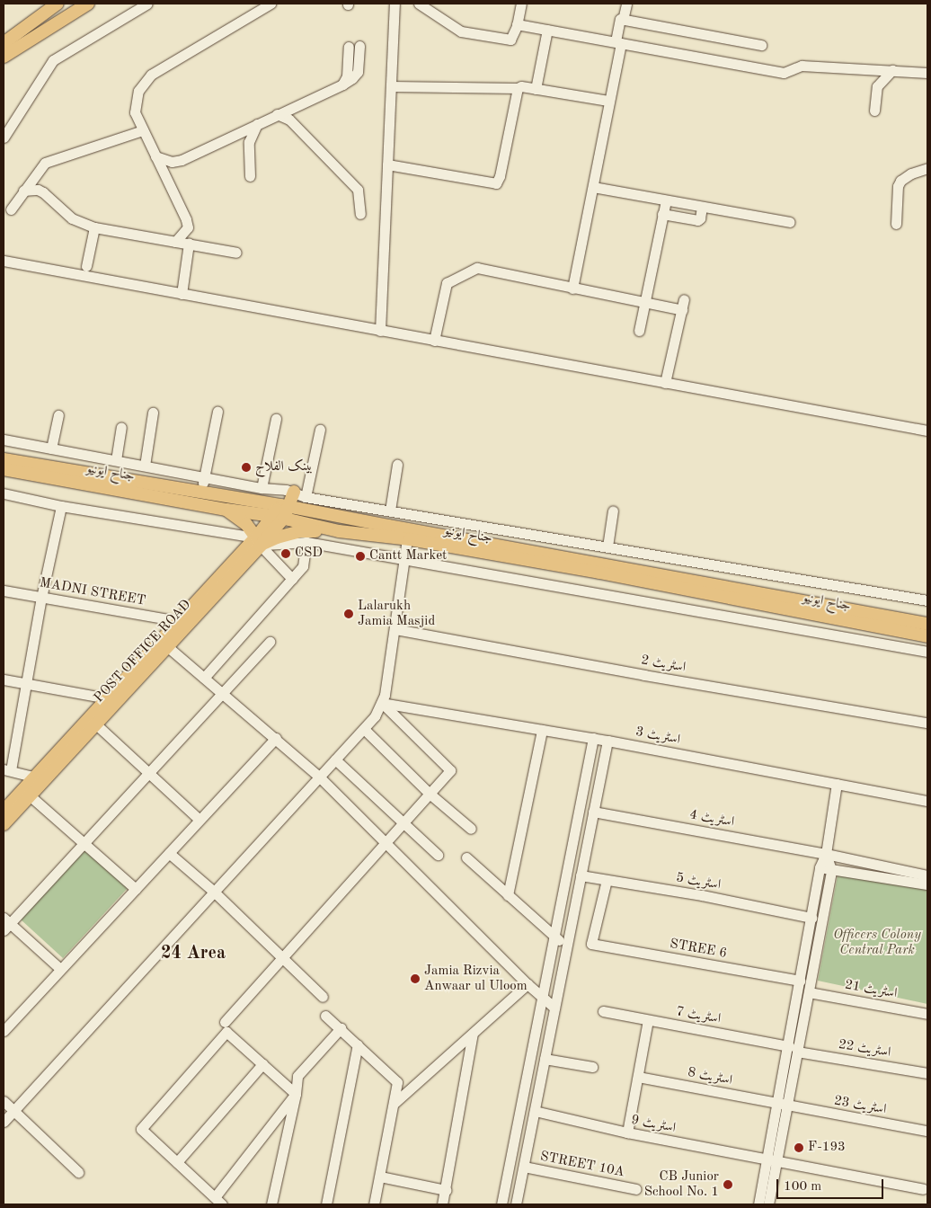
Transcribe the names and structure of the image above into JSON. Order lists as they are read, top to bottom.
{
  "streets": {
    "main road": ["جناح ایونیو", "POST OFFICE ROAD"],
    "street": [
      "MADNI STREET",
      "اسٹریٹ 2",
      "اسٹریٹ 3",
      "اسٹریٹ 4",
      "اسٹریٹ 5",
      "STREE 6",
      "اسٹریٹ 21",
      "اسٹریٹ 7",
      "اسٹریٹ 22",
      "اسٹریٹ 8",
      "اسٹریٹ 23",
      "اسٹریٹ 9",
      "STREET 10A"
    ]
  },
  "crossings": [
    ["جناح ایونیو", "POST OFFICE ROAD"],
    ["MADNI STREET", "POST OFFICE ROAD"],
    ["اسٹریٹ 5", "STREE 6"],
    ["اسٹریٹ 7", "اسٹریٹ 22"],
    ["اسٹریٹ 8", "اسٹریٹ 23"]
  ],
  "districts": ["24 Area"],
  "parks": ["Officers Colony Central Park"],
  "places": [
    "بینک الفلاح",
    "CSD",
    "Cantt Market",
    "Lalarukh Jamia Masjid",
    "Jamia Rizvia Anwaar ul Uloom",
    "F-193",
    "CB Junior School No. 1"
  ],
  "scale_bar": "100 m"
}
